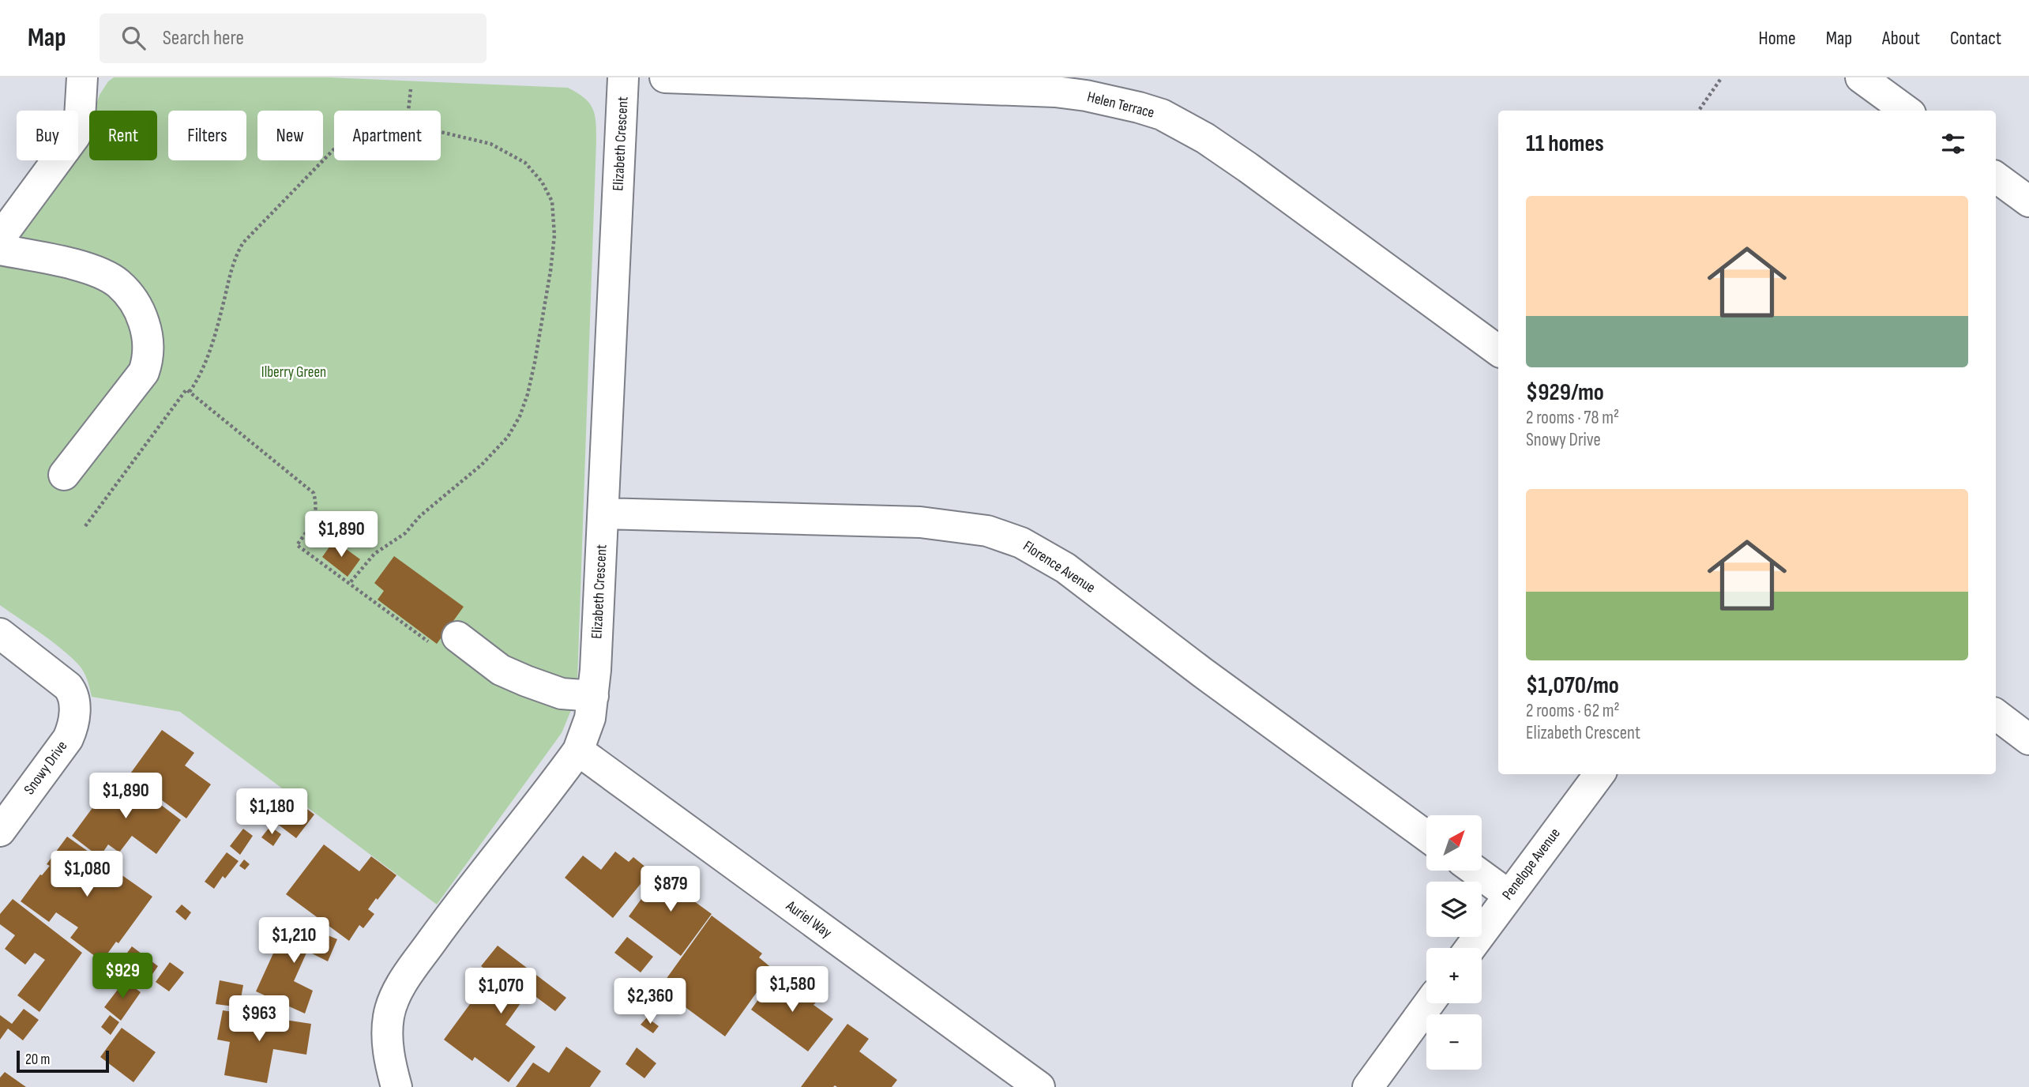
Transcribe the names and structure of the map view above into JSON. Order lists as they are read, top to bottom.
{
  "streets": {
    "street": [
      "Helen Terrace",
      "Elizabeth Crescent",
      "Florence Avenue",
      "Snowy Drive",
      "Penelope Avenue",
      "Auriel Way"
    ]
  },
  "crossings": [
    ["Elizabeth Crescent", "Florence Avenue"],
    ["Elizabeth Crescent", "Auriel Way"]
  ],
  "parks": ["Ilberry Green"],
  "scale_bar": "20 m",
  "north": "top right",
  "page": {
    "header": "Map",
    "search": "Search here",
    "nav": [
      "Home",
      "Map",
      "About",
      "Contact"
    ],
    "chip": [
      "Buy",
      "Rent",
      "Filters",
      "New",
      "Apartment"
    ],
    "heading": "11 homes",
    "list": [
      {
        "name": "$929/mo",
        "note": "2 rooms · 78 m² · Snowy Drive"
      },
      {
        "name": "$1,070/mo",
        "note": "2 rooms · 62 m² · Elizabeth Crescent"
      }
    ],
    "price": [
      "$1,890",
      "$1,890",
      "$1,180",
      "$1,080",
      "$879",
      "$1,210",
      "$929",
      "$1,580",
      "$1,070",
      "$2,360",
      "$963"
    ],
    "map_buttons": ["+", "−"],
    "scale": "20 m"
  }
}
